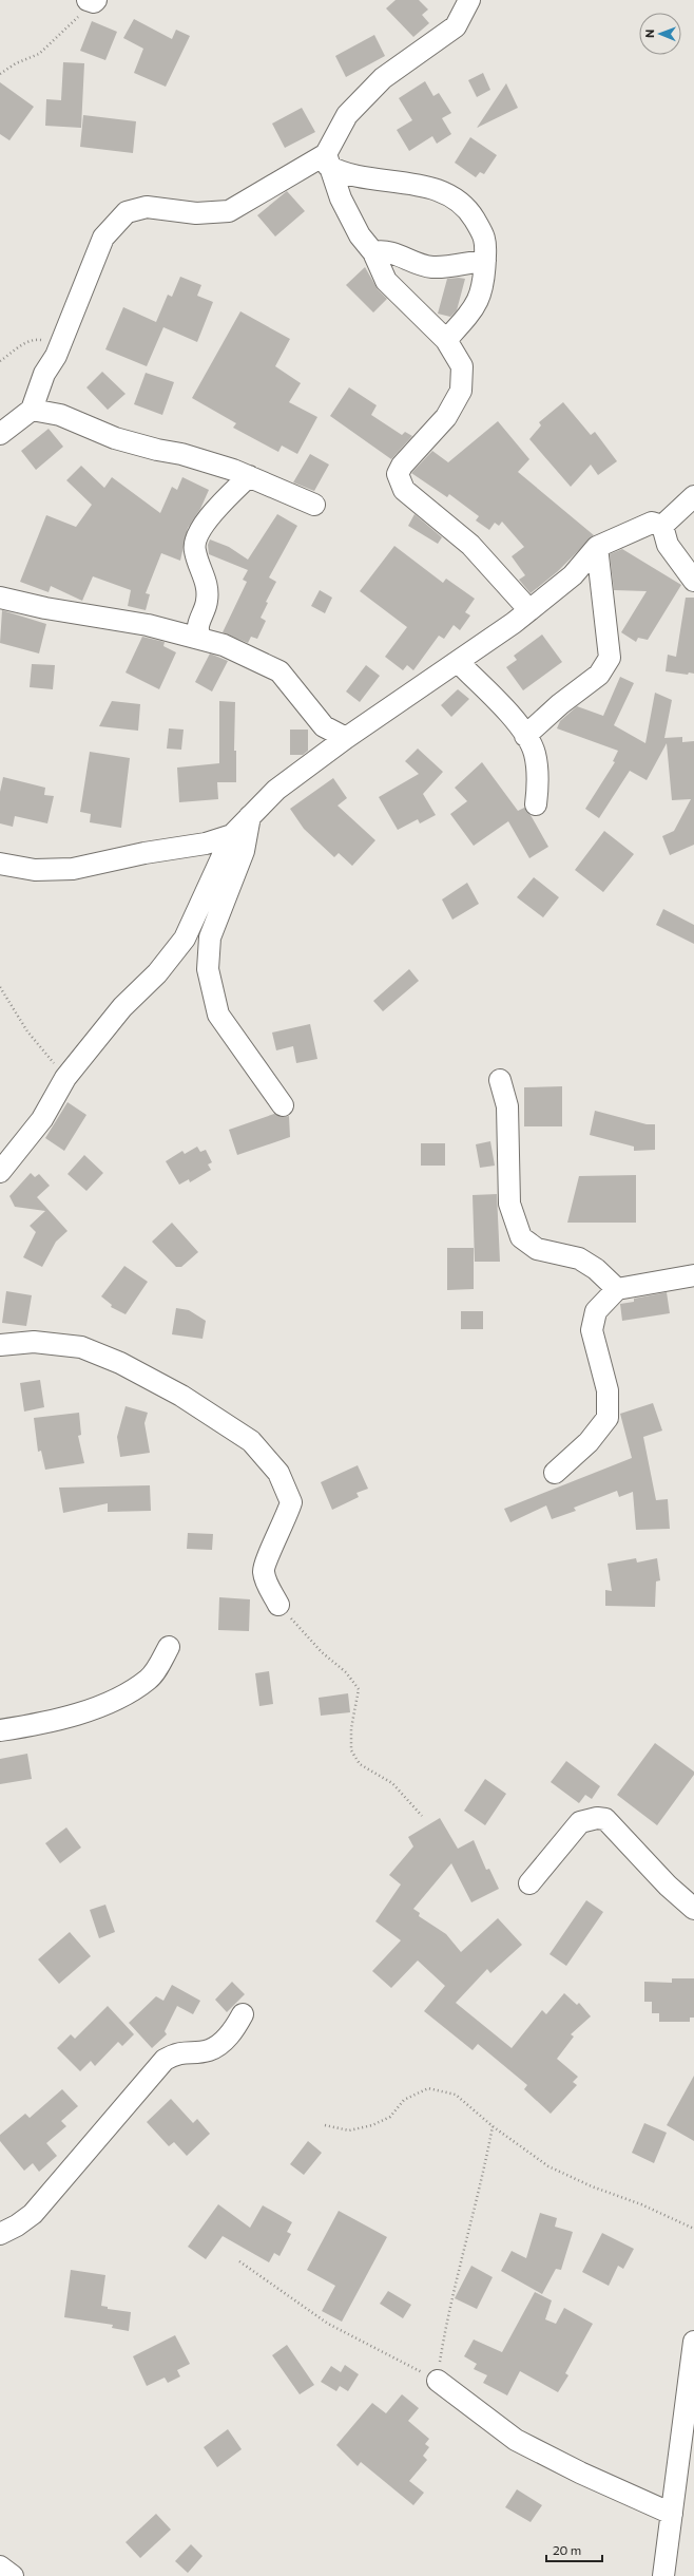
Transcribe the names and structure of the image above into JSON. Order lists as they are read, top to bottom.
{
  "scale_bar": "20 m",
  "north": "left"
}
